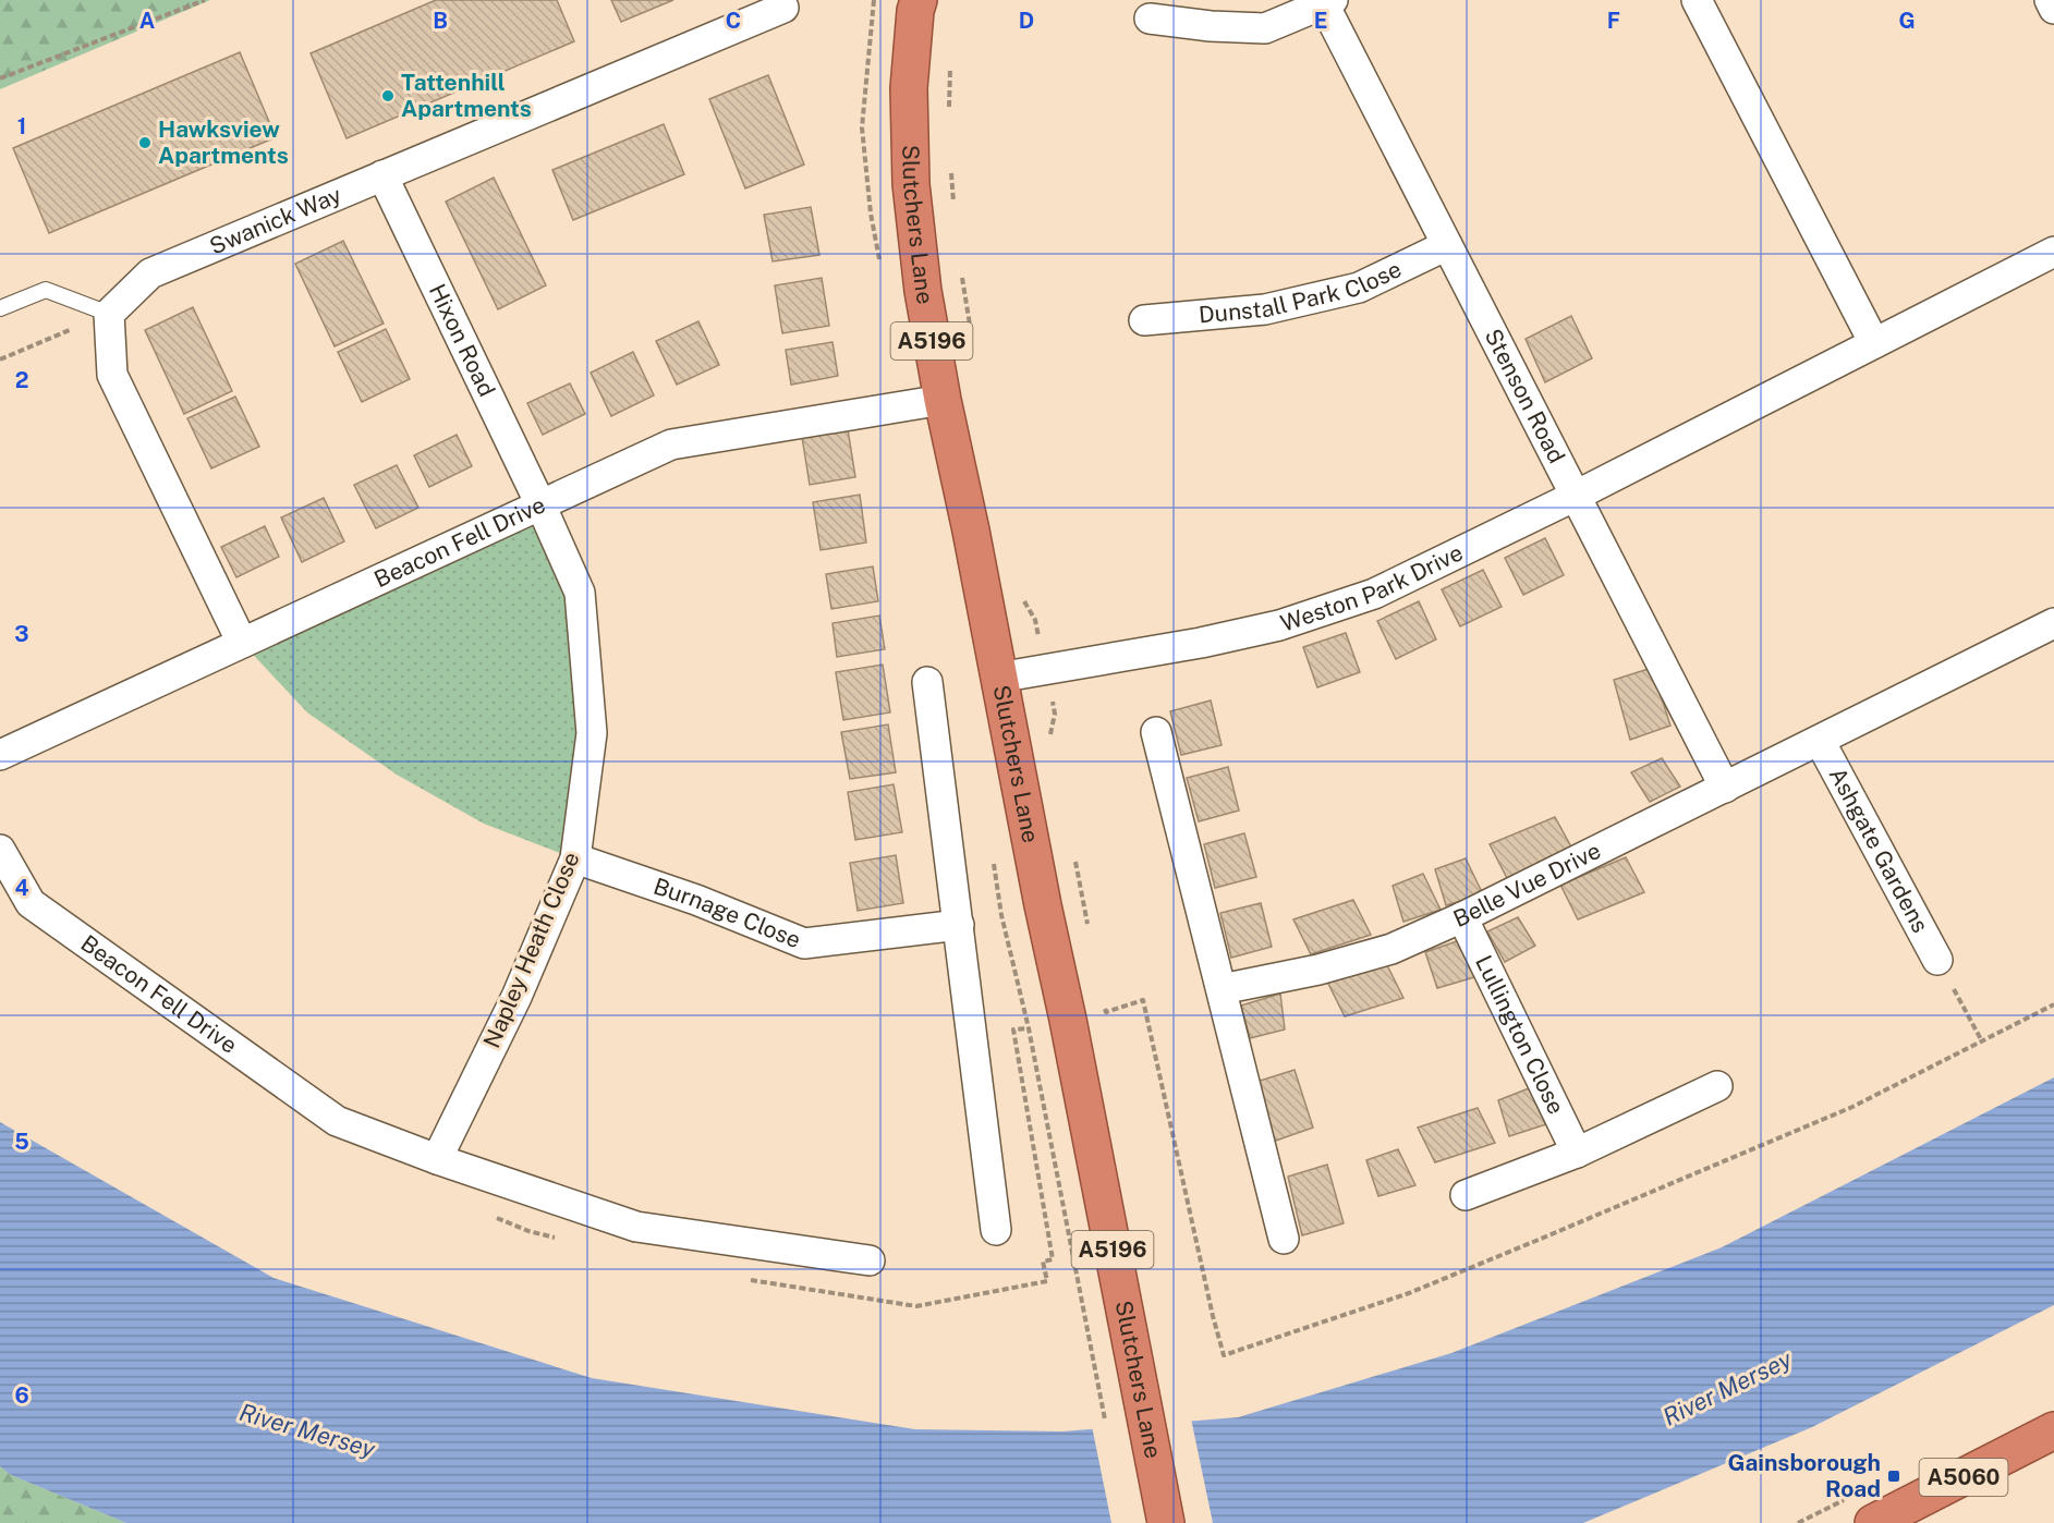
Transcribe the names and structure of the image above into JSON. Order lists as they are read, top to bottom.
{
  "streets": {
    "highway": ["Slutchers Lane", "A5196", "A5060"],
    "street": [
      "Swanick Way",
      "Dunstall Park Close",
      "Hixon Road",
      "Stenson Road",
      "Beacon Fell Drive",
      "Weston Park Drive",
      "Ashgate Gardens",
      "Belle Vue Drive",
      "Burnage Close",
      "Napley Heath Close",
      "Lullington Close"
    ]
  },
  "crossings": [
    ["Swanick Way", "Hixon Road"],
    ["Slutchers Lane", "Beacon Fell Drive"],
    ["Slutchers Lane", "Weston Park Drive"],
    ["Dunstall Park Close", "Stenson Road"],
    ["Hixon Road", "Beacon Fell Drive"],
    ["Hixon Road", "Napley Heath Close"],
    ["Stenson Road", "Weston Park Drive"],
    ["Stenson Road", "Belle Vue Drive"],
    ["Beacon Fell Drive", "Napley Heath Close"],
    ["Ashgate Gardens", "Belle Vue Drive"],
    ["Belle Vue Drive", "Lullington Close"],
    ["Burnage Close", "Napley Heath Close"]
  ],
  "water": ["River Mersey"],
  "places": {
    "other": ["Tattenhill Apartments", "Hawksview Apartments"],
    "transit": ["Gainsborough Road"]
  },
  "grid": {
    "columns": [
      "A",
      "B",
      "C",
      "D",
      "E",
      "F",
      "G"
    ],
    "rows": [
      "1",
      "2",
      "3",
      "4",
      "5",
      "6"
    ]
  }
}
